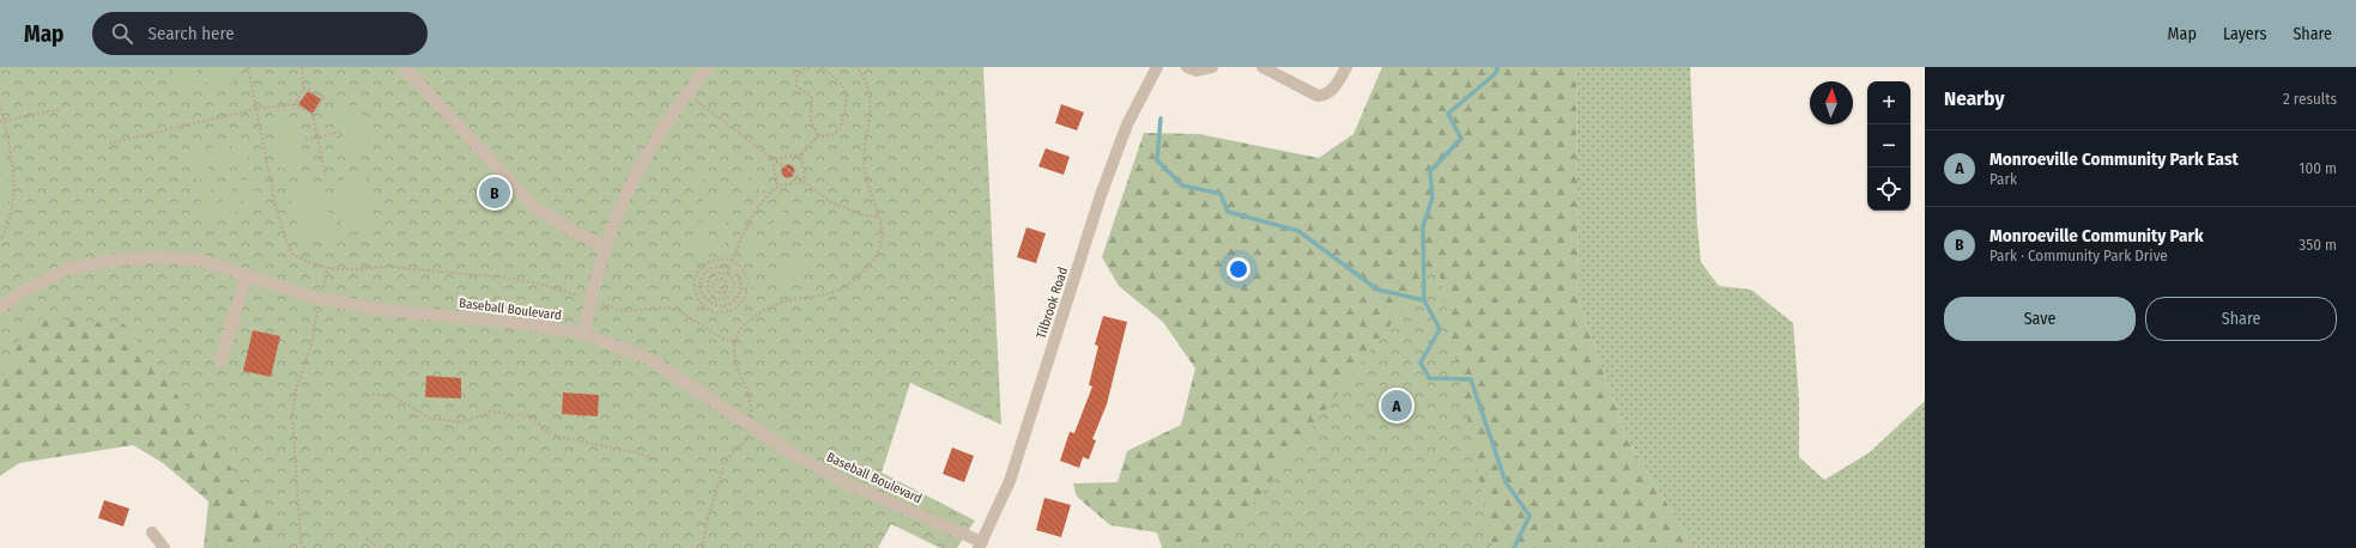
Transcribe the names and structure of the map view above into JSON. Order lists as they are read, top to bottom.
{
  "streets": {
    "street": ["Tilbrook Road", "Baseball Boulevard"]
  },
  "crossings": [
    ["Tilbrook Road", "Baseball Boulevard"]
  ],
  "north": "top",
  "page": {
    "header": "Map",
    "search": "Search here",
    "nav": ["Map", "Layers", "Share"],
    "heading": ["Nearby", "2 results"],
    "map_buttons": ["+", "−"],
    "list": [
      {
        "mark": "A",
        "name": "Monroeville Community Park East",
        "note": "Park",
        "value": "100 m"
      },
      {
        "mark": "B",
        "name": "Monroeville Community Park",
        "note": "Park · Community Park Drive",
        "value": "350 m"
      }
    ],
    "pins": ["B", "A"],
    "buttons": ["Save", "Share"]
  }
}
